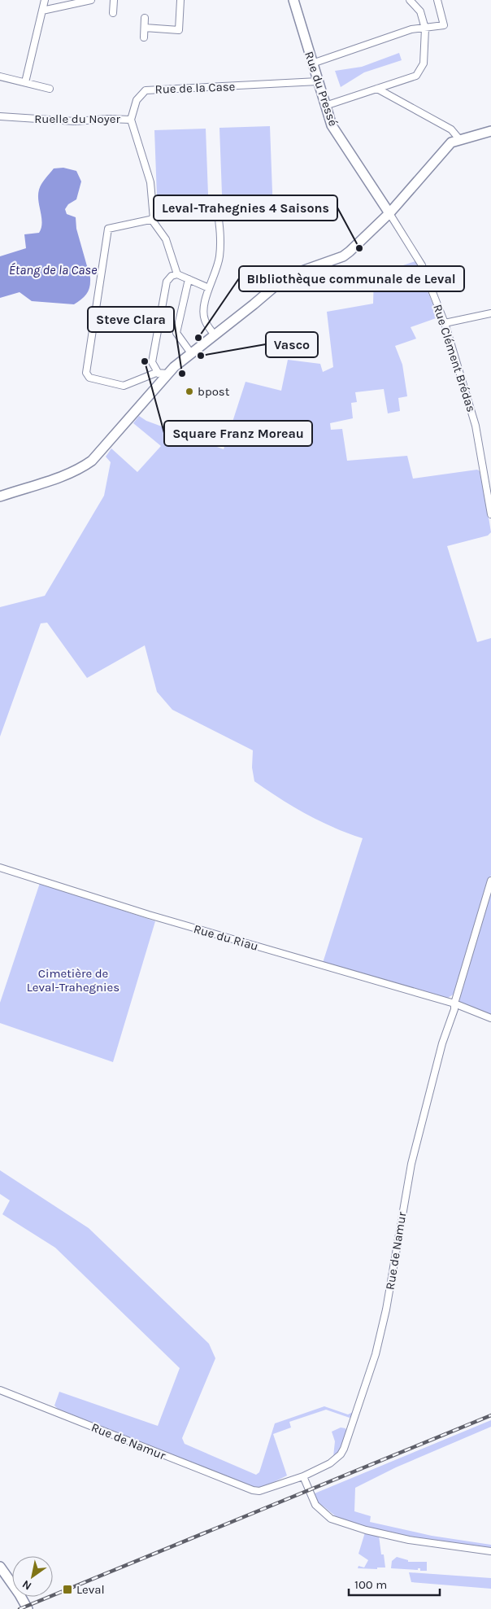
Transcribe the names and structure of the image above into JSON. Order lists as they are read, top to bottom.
{
  "streets": {
    "street": [
      "Rue de la Case",
      "Rue du Pressé",
      "Ruelle du Noyer",
      "Rue Clément Brédas",
      "Rue du Riau",
      "Rue de Namur"
    ]
  },
  "crossings": [
    ["Rue de la Case", "Rue du Pressé"],
    ["Rue de la Case", "Ruelle du Noyer"],
    ["Rue du Pressé", "Rue Clément Brédas"],
    ["Rue du Riau", "Rue de Namur"]
  ],
  "water": ["Étang de la Case"],
  "parks": ["Cimetière de Leval-Trahegnies"],
  "places": {
    "other": [
      "Leval-Trahegnies 4 Saisons",
      "BIbliothèque communale de Leval",
      "Vasco",
      "Square Franz Moreau",
      "Steve Clara",
      "bpost"
    ],
    "transit": ["Leval"]
  },
  "scale_bar": "100 m",
  "north": "bottom left"
}
